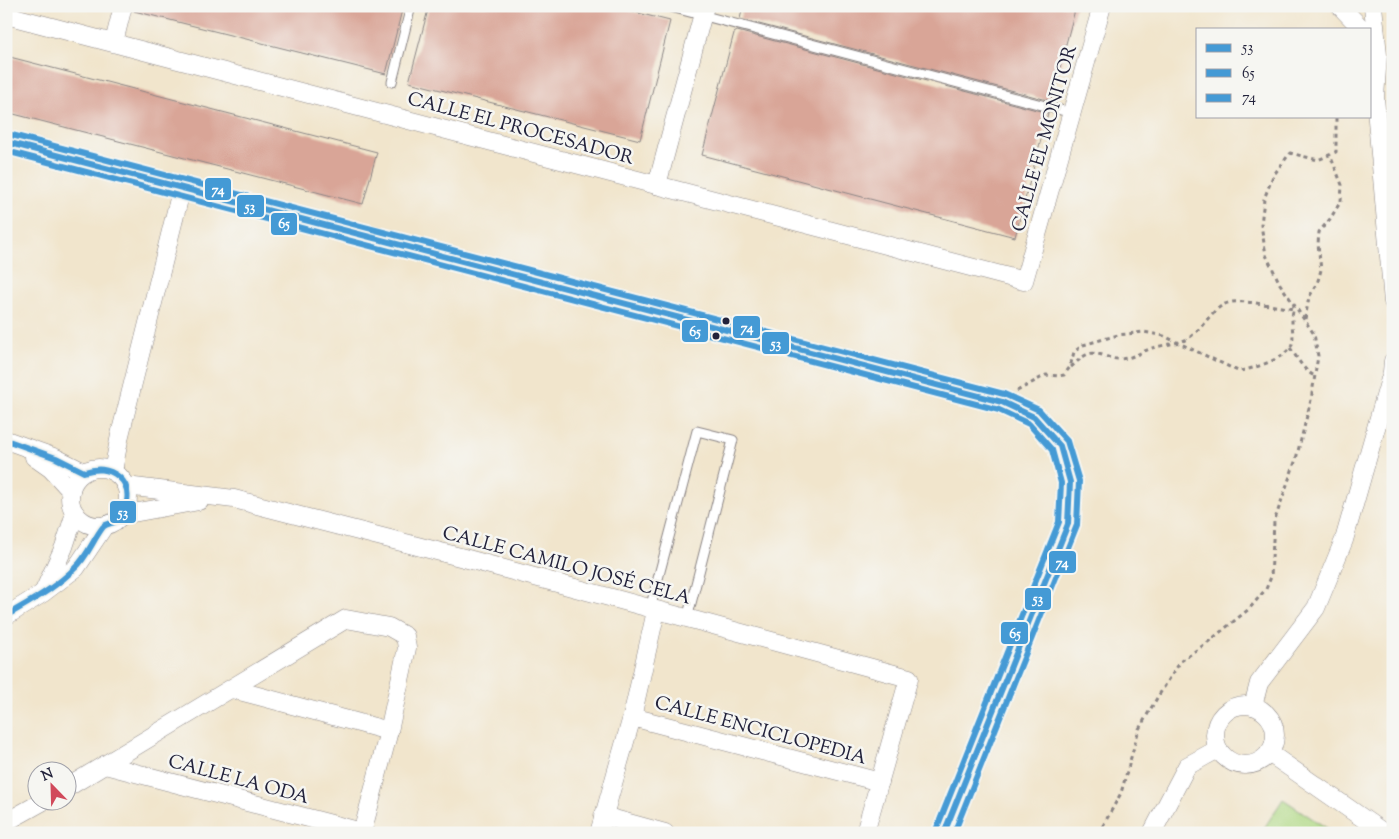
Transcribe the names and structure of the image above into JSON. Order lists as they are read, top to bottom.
{
  "streets": {
    "street": [
      "CALLE EL PROCESADOR",
      "CALLE EL MONITOR",
      "CALLE CAMILO JOSÉ CELA",
      "CALLE ENCICLOPEDIA",
      "CALLE LA ODA"
    ]
  },
  "crossings": [
    ["CALLE EL PROCESADOR", "CALLE EL MONITOR"],
    ["CALLE CAMILO JOSÉ CELA", "CALLE ENCICLOPEDIA"]
  ],
  "lines": ["transit line 74", "transit line 53", "transit line 65"],
  "legend": ["53", "65", "74"],
  "north": "top left"
}
